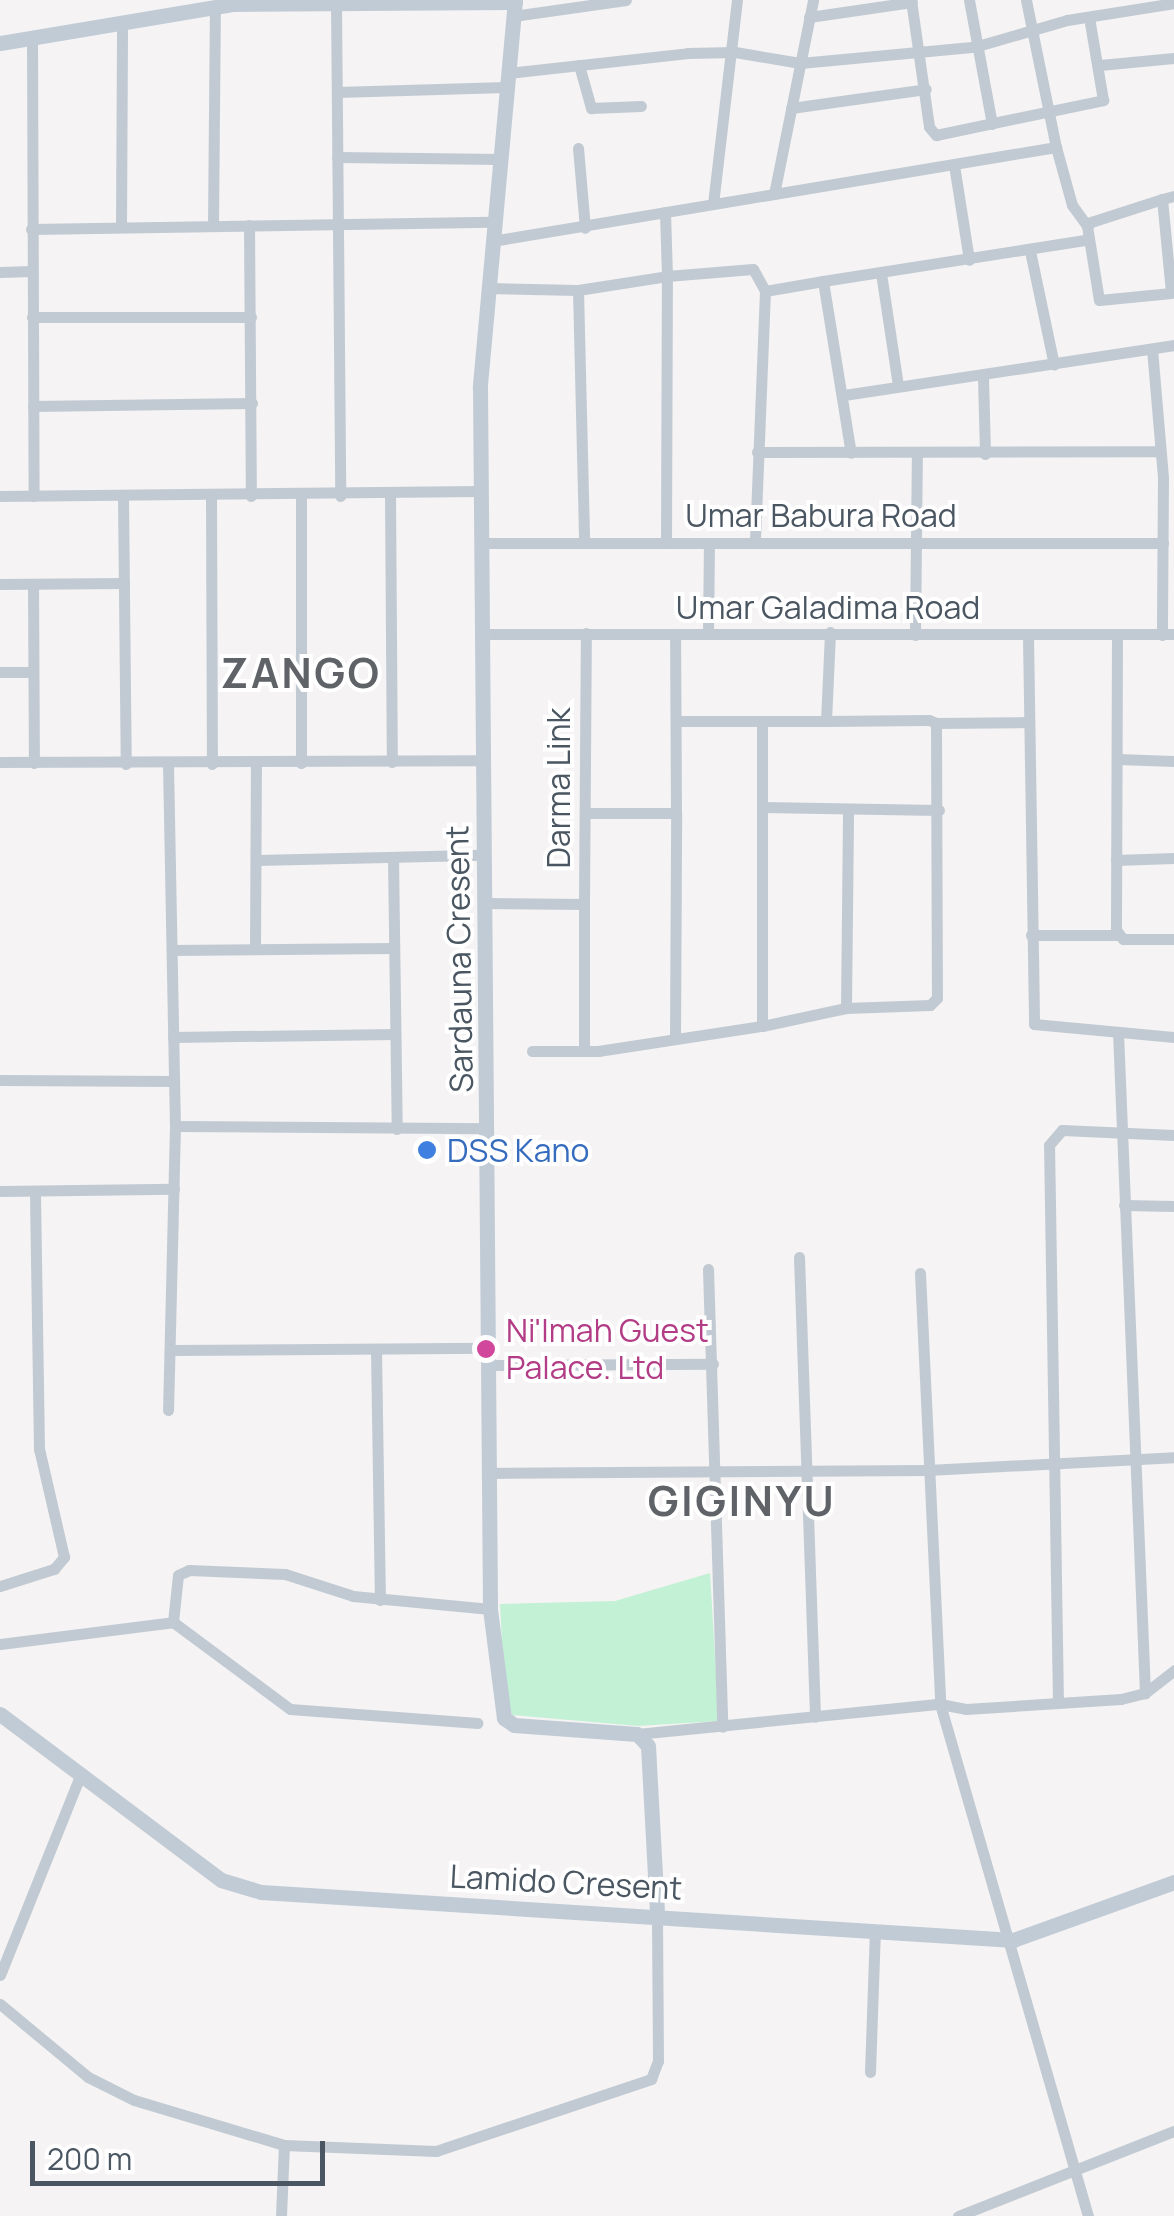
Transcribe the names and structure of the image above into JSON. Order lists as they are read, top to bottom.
{
  "streets": {
    "street": [
      "Umar Babura Road",
      "Umar Galadima Road",
      "Darma Link",
      "Sardauna Cresent",
      "Lamido Cresent"
    ]
  },
  "crossings": [
    ["Umar Babura Road", "Sardauna Cresent"],
    ["Umar Galadima Road", "Darma Link"],
    ["Umar Galadima Road", "Sardauna Cresent"],
    ["Darma Link", "Sardauna Cresent"]
  ],
  "districts": ["ZANGO", "GIGINYU"],
  "places": ["DSS Kano", "Ni'Imah Guest Palace. Ltd"],
  "scale_bar": "200 m"
}
